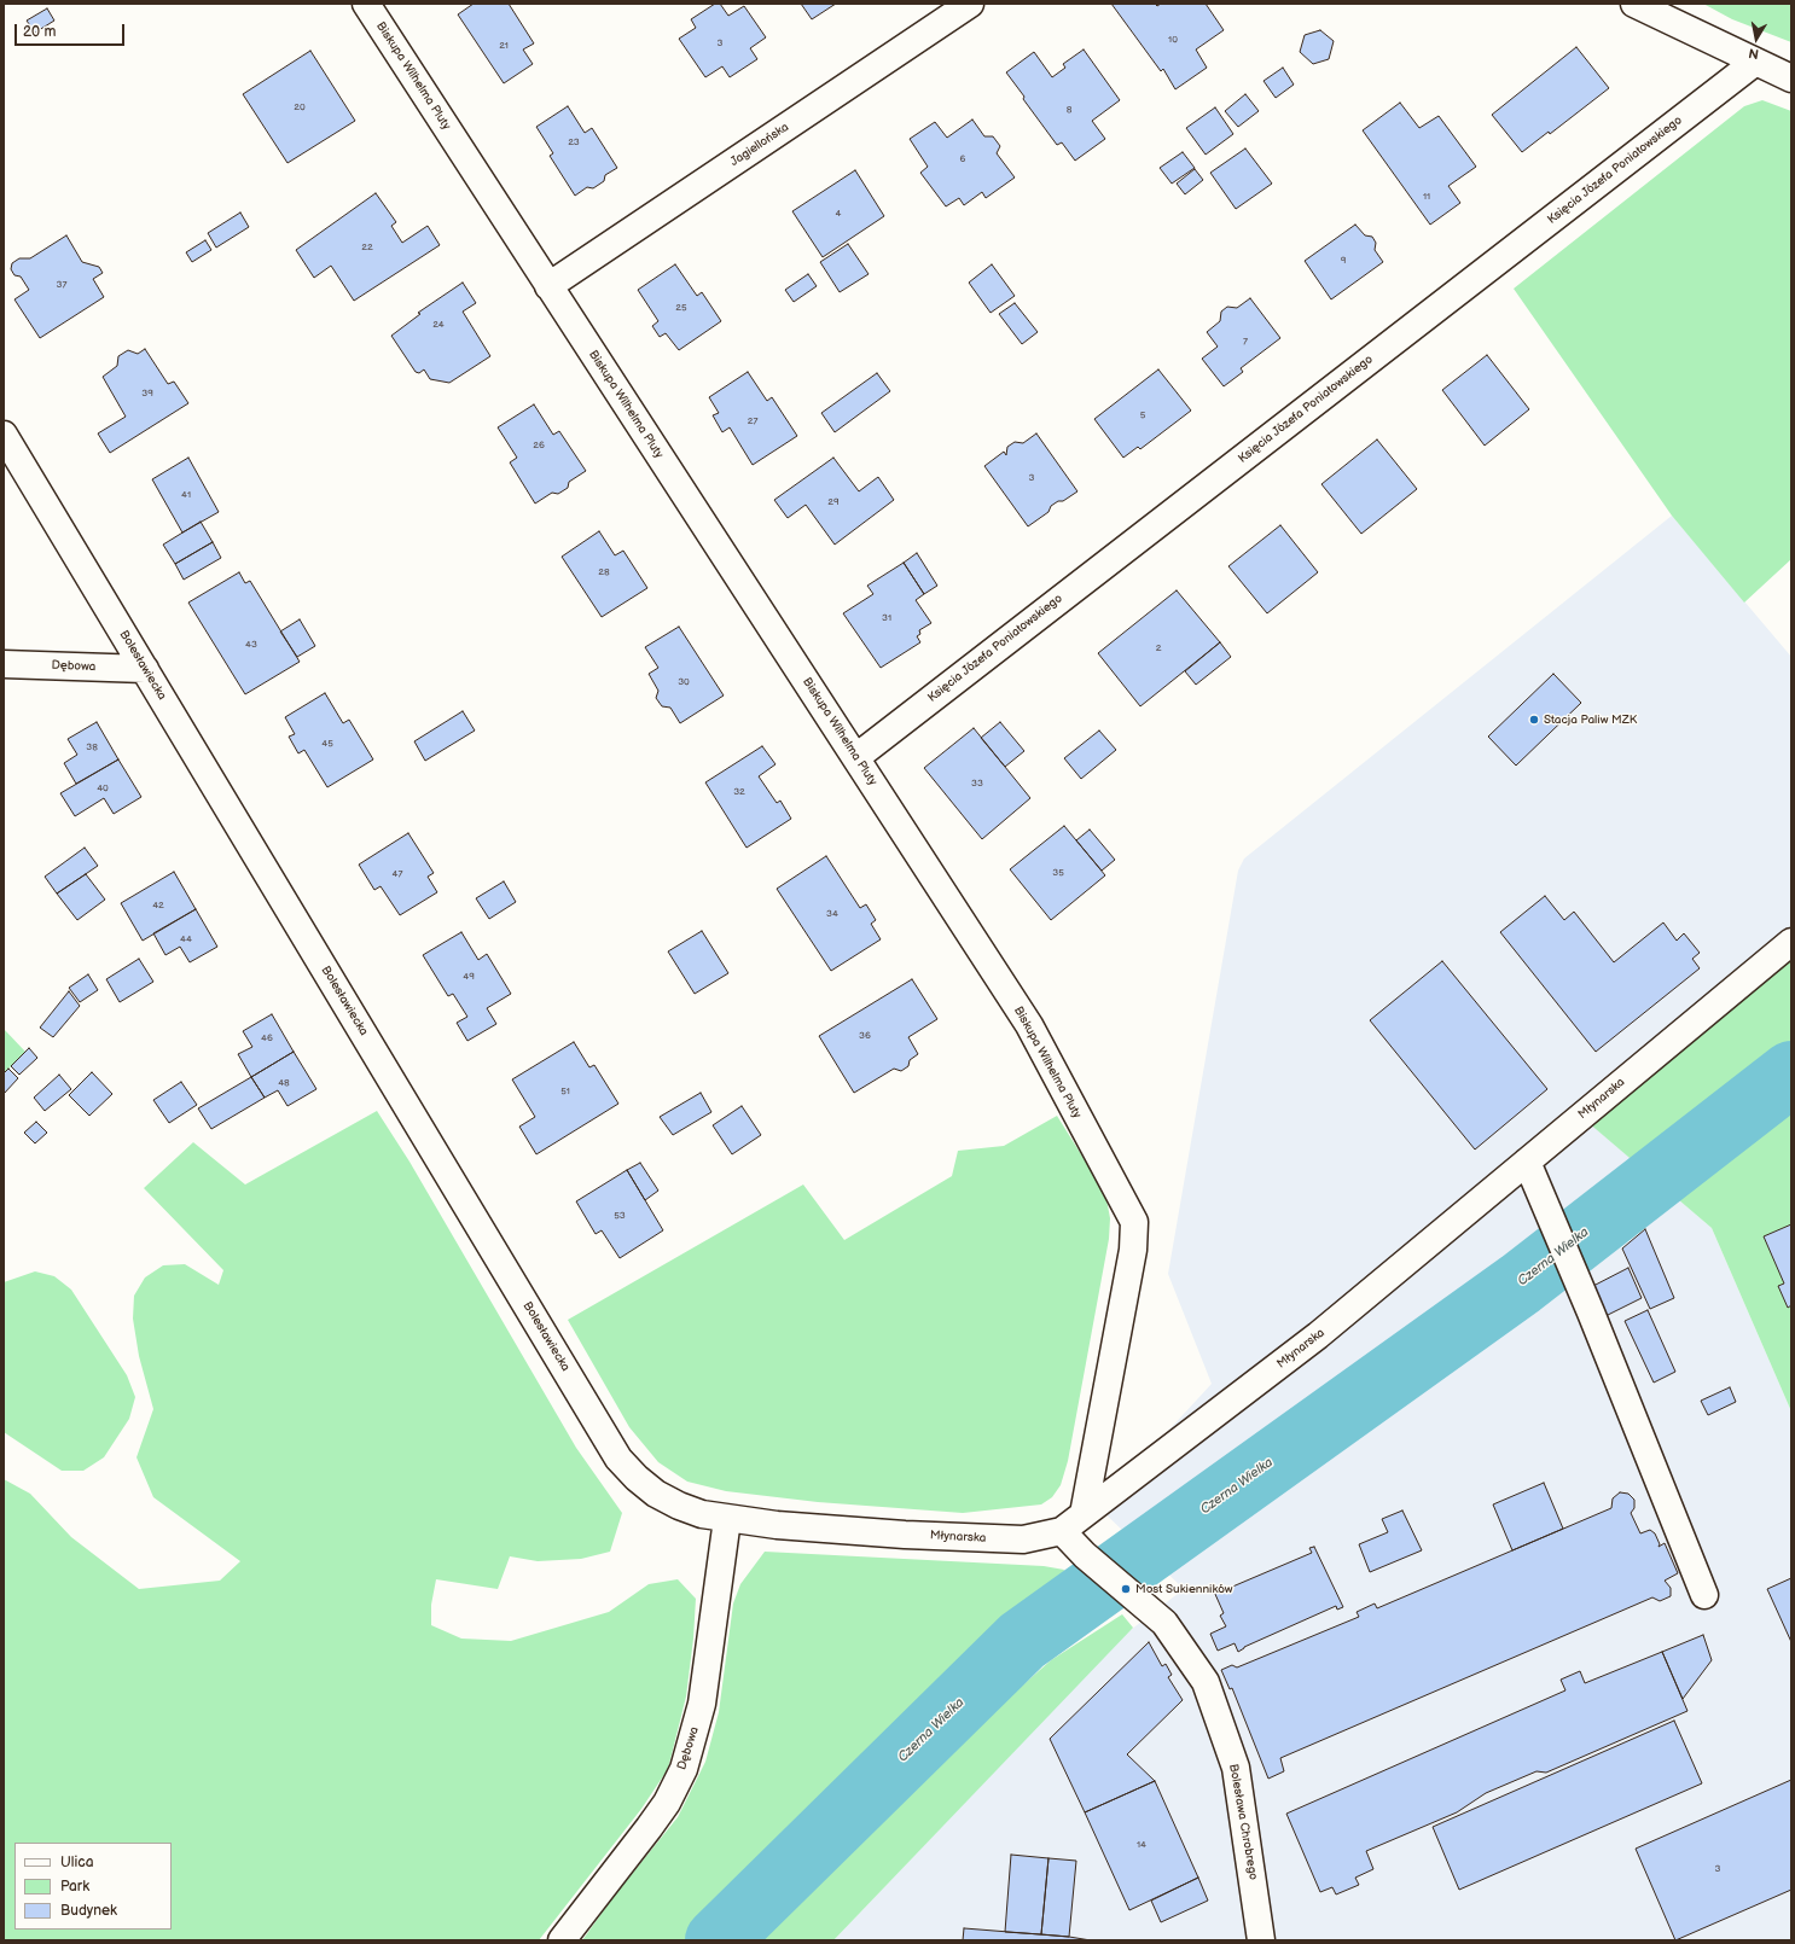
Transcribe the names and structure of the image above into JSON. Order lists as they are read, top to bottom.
{
  "streets": {
    "street": [
      "Biskupa Wilhelma Pluty",
      "Jagiellońska",
      "Księcia Józefa Poniatowskiego",
      "Bolesławiecka",
      "Dębowa",
      "Młynarska",
      "Bolesława Chrobrego"
    ]
  },
  "crossings": [
    ["Biskupa Wilhelma Pluty", "Jagiellońska"],
    ["Biskupa Wilhelma Pluty", "Księcia Józefa Poniatowskiego"],
    ["Biskupa Wilhelma Pluty", "Młynarska"],
    ["Bolesławiecka", "Dębowa"],
    ["Bolesławiecka", "Młynarska"],
    ["Dębowa", "Młynarska"],
    ["Młynarska", "Bolesława Chrobrego"]
  ],
  "water": ["Czerna Wielka"],
  "places": ["Stacja Paliw MZK", "Most Sukienników"],
  "house_numbers": [
    "10",
    "3",
    "21",
    "20",
    "8",
    "23",
    "6",
    "11",
    "4",
    "22",
    "9",
    "37",
    "25",
    "24",
    "7",
    "39",
    "5",
    "27",
    "26",
    "3",
    "41",
    "29",
    "28",
    "31",
    "43",
    "2",
    "30",
    "45",
    "38",
    "33",
    "40",
    "32",
    "35",
    "47",
    "42",
    "34",
    "44",
    "49",
    "36",
    "46",
    "48",
    "51",
    "53",
    "14",
    "3"
  ],
  "legend": ["Ulica", "Park", "Budynek"],
  "scale_bar": "20 m",
  "north": "bottom"
}
